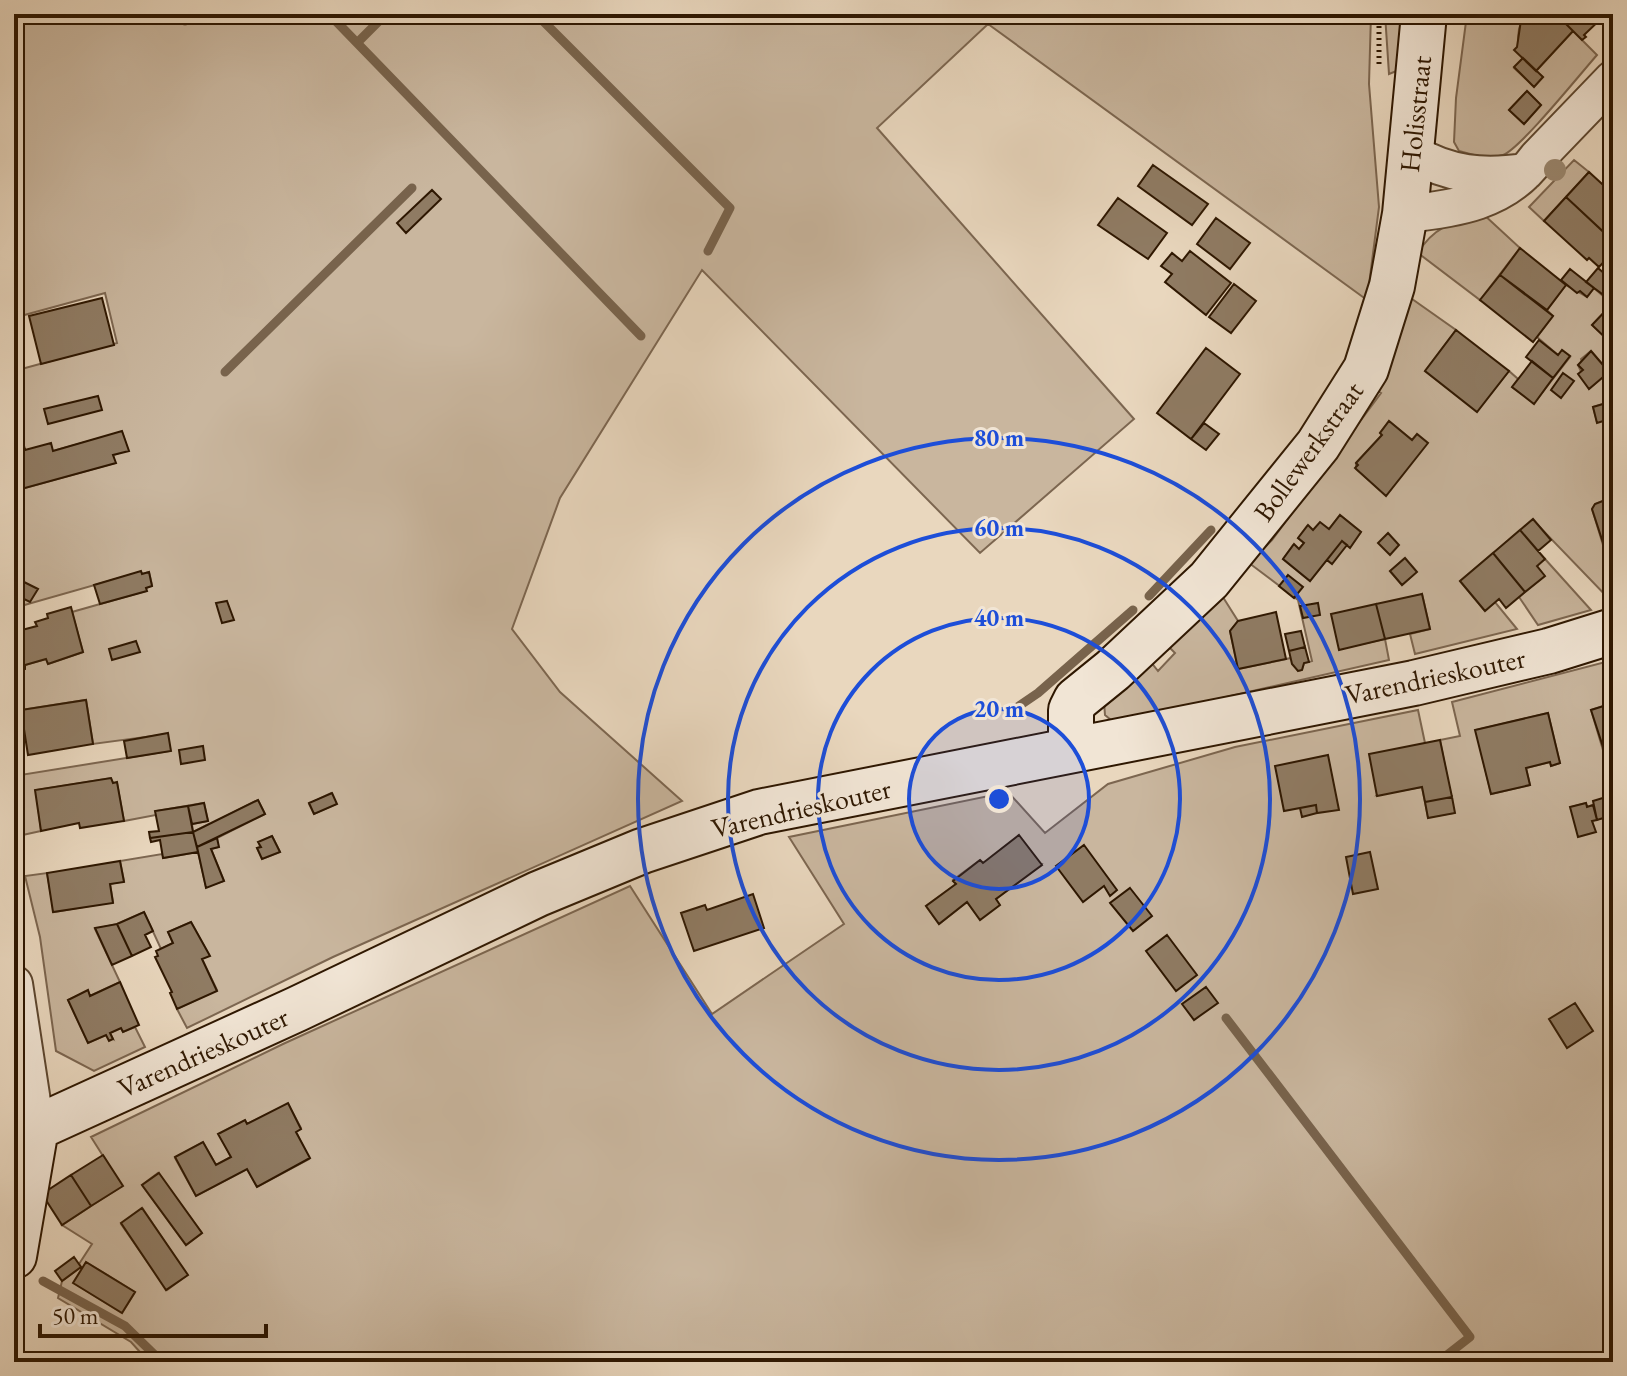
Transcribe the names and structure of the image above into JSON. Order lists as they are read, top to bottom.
{
  "streets": {
    "street": ["Holisstraat", "Bollewerkstraat", "Varendrieskouter"]
  },
  "crossings": [
    ["Holisstraat", "Bollewerkstraat"],
    ["Bollewerkstraat", "Varendrieskouter"]
  ],
  "scale_bar": "50 m",
  "rings": [
    "80 m",
    "60 m",
    "40 m",
    "20 m"
  ]
}
